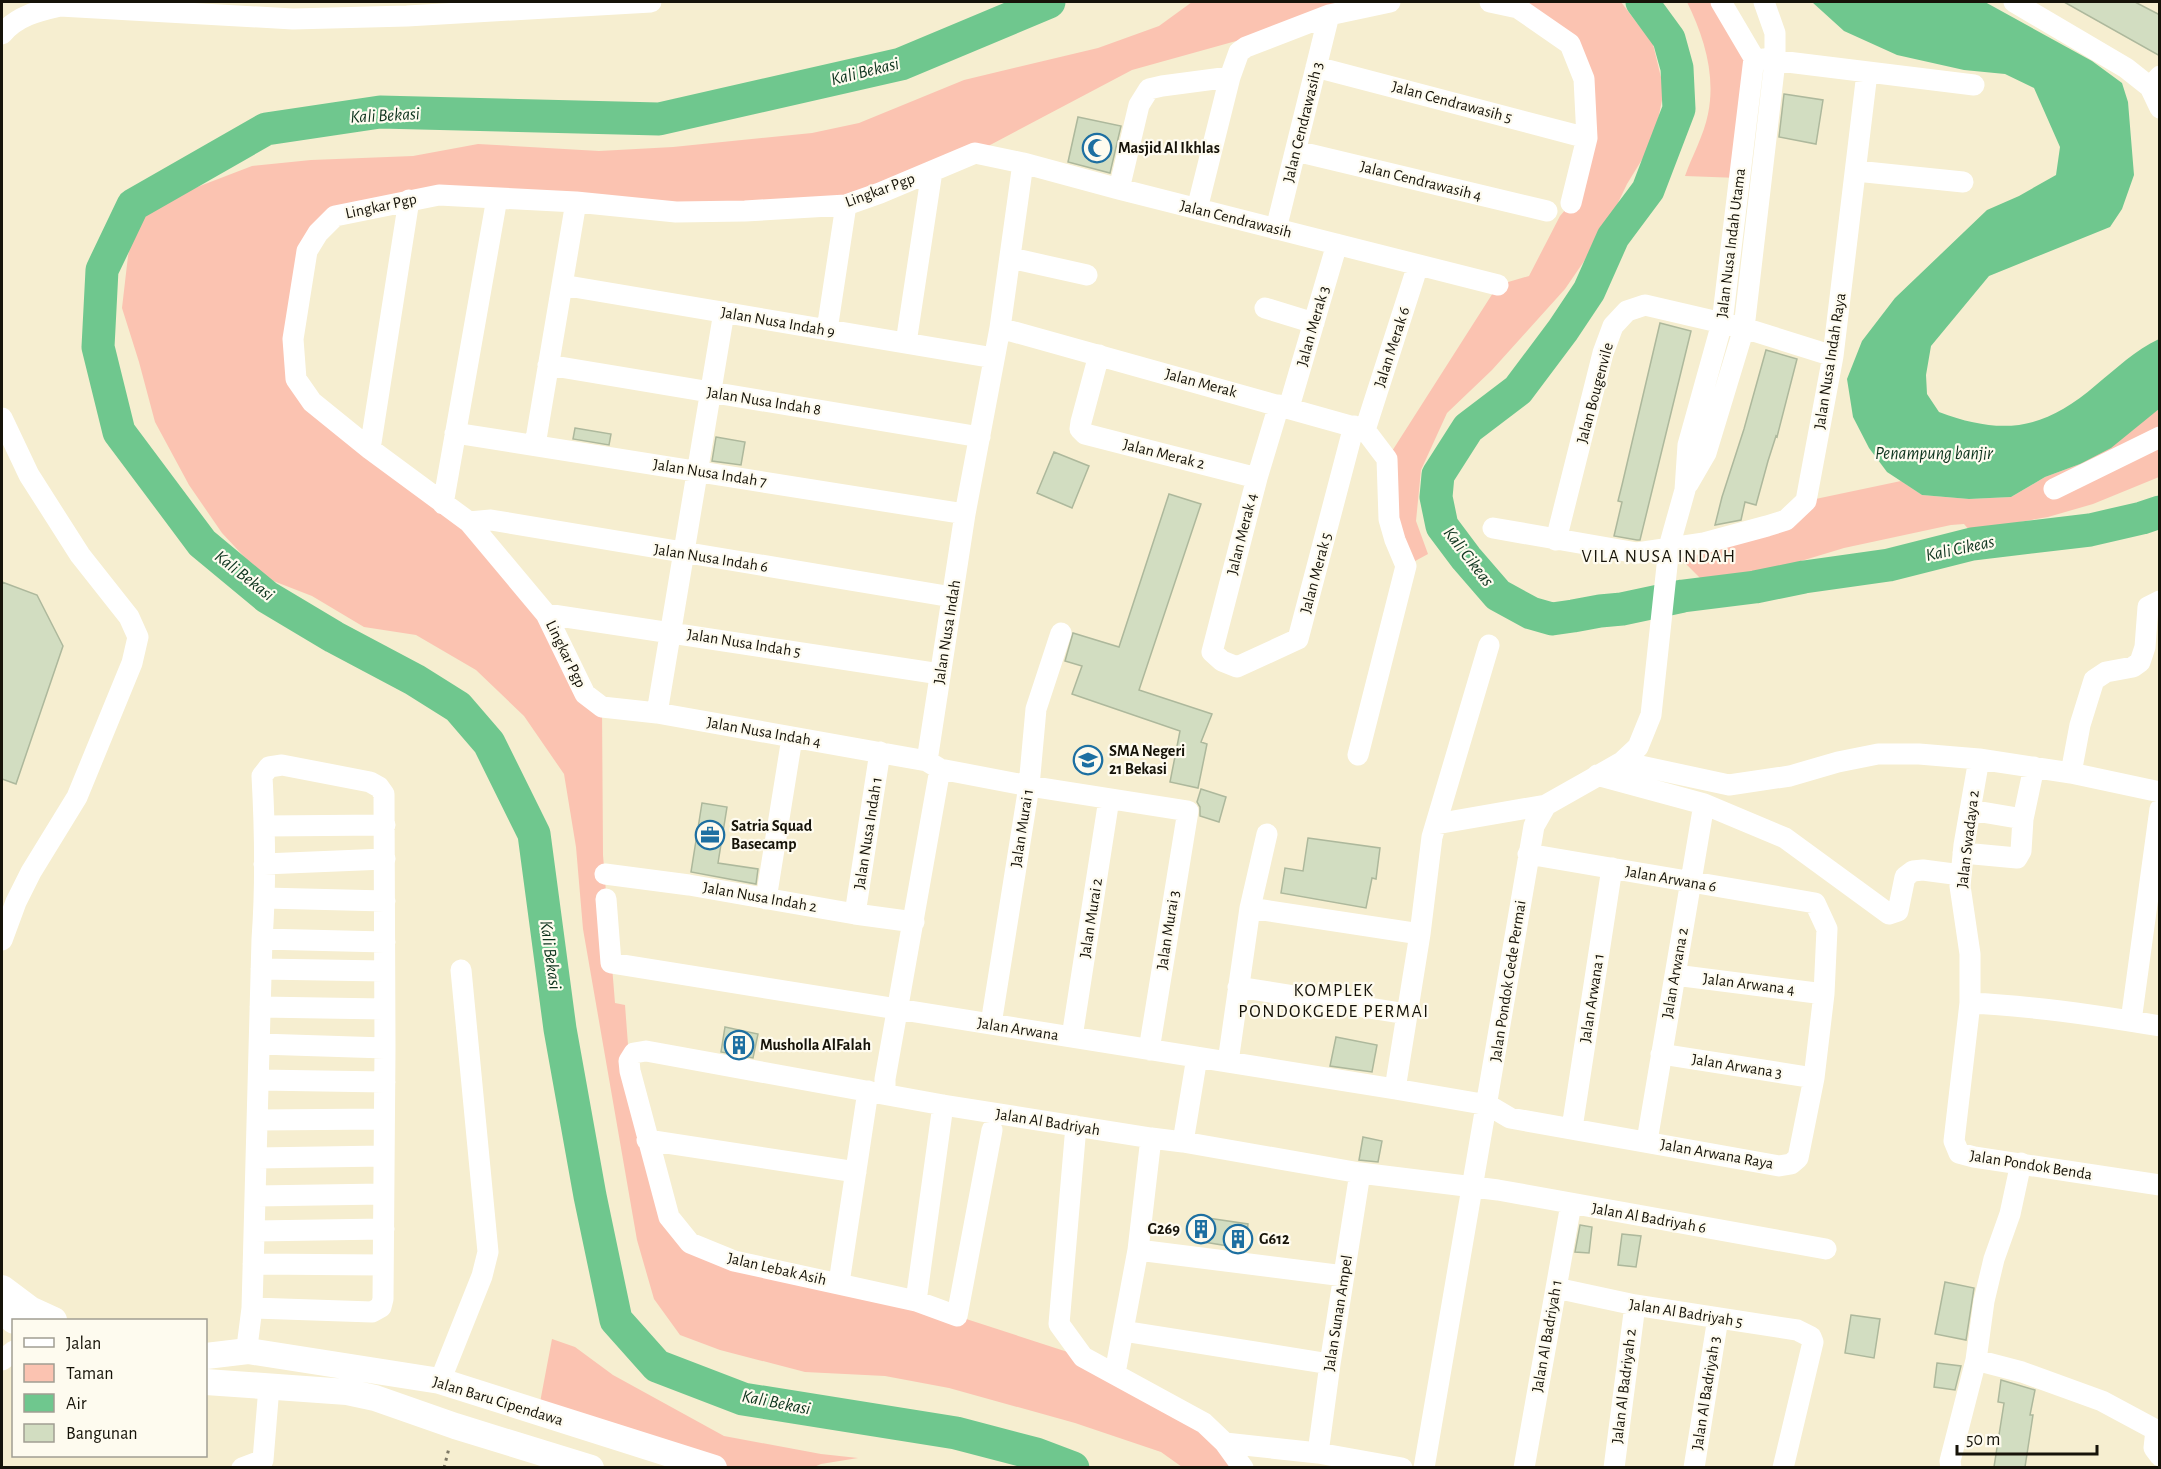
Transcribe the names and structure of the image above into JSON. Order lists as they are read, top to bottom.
{
  "streets": {
    "main road": ["Jalan Baru Cipendawa"],
    "street": [
      "Jalan Cendrawasih 5",
      "Jalan Cendrawasih 3",
      "Jalan Cendrawasih 4",
      "Lingkar Pgp",
      "Jalan Cendrawasih",
      "Jalan Nusa Indah Utama",
      "Jalan Nusa Indah 9",
      "Jalan Merak 3",
      "Jalan Merak 6",
      "Jalan Nusa Indah Raya",
      "Jalan Merak",
      "Jalan Bougenvile",
      "Jalan Nusa Indah 8",
      "Jalan Merak 2",
      "Jalan Nusa Indah 7",
      "Jalan Merak 4",
      "Jalan Nusa Indah 6",
      "Jalan Merak 5",
      "Jalan Nusa Indah",
      "Jalan Nusa Indah 5",
      "Jalan Nusa Indah 4",
      "Jalan Murai 1",
      "Jalan Nusa Indah 1",
      "Jalan Swadaya 2",
      "Jalan Arwana 6",
      "Jalan Nusa Indah 2",
      "Jalan Murai 2",
      "Jalan Murai 3",
      "Jalan Arwana 2",
      "Jalan Pondok Gede Permai",
      "Jalan Arwana 4",
      "Jalan Arwana 1",
      "Jalan Arwana",
      "Jalan Arwana 3",
      "Jalan Al Badriyah",
      "Jalan Arwana Raya",
      "Jalan Pondok Benda",
      "Jalan Al Badriyah 6",
      "Jalan Lebak Asih",
      "Jalan Sunan Ampel",
      "Jalan Al Badriyah 5",
      "Jalan Al Badriyah 1",
      "Jalan Al Badriyah 2",
      "Jalan Al Badriyah 3"
    ]
  },
  "crossings": [
    ["Jalan Cendrawasih 5", "Jalan Cendrawasih 3"],
    ["Jalan Cendrawasih 3", "Jalan Cendrawasih 4"],
    ["Jalan Cendrawasih 3", "Jalan Cendrawasih"],
    ["Lingkar Pgp", "Jalan Cendrawasih"],
    ["Lingkar Pgp", "Jalan Nusa Indah 6"],
    ["Lingkar Pgp", "Jalan Nusa Indah 5"],
    ["Lingkar Pgp", "Jalan Nusa Indah 4"],
    ["Jalan Cendrawasih", "Jalan Merak 3"],
    ["Jalan Cendrawasih", "Jalan Merak 6"],
    ["Jalan Cendrawasih", "Jalan Nusa Indah"],
    ["Jalan Nusa Indah Utama", "Jalan Nusa Indah Raya"],
    ["Jalan Nusa Indah Utama", "Jalan Bougenvile"],
    ["Jalan Nusa Indah 9", "Jalan Nusa Indah"],
    ["Jalan Merak 3", "Jalan Merak"],
    ["Jalan Merak 3", "Jalan Merak 4"],
    ["Jalan Merak 6", "Jalan Merak"],
    ["Jalan Merak 6", "Jalan Merak 5"],
    ["Jalan Nusa Indah Raya", "Jalan Bougenvile"],
    ["Jalan Merak", "Jalan Merak 2"],
    ["Jalan Merak", "Jalan Merak 4"],
    ["Jalan Merak", "Jalan Merak 5"],
    ["Jalan Merak", "Jalan Nusa Indah"],
    ["Jalan Nusa Indah 8", "Jalan Nusa Indah"],
    ["Jalan Merak 2", "Jalan Merak 4"],
    ["Jalan Nusa Indah 7", "Jalan Nusa Indah"],
    ["Jalan Merak 4", "Jalan Merak 5"],
    ["Jalan Nusa Indah 6", "Jalan Nusa Indah"],
    ["Jalan Nusa Indah", "Jalan Nusa Indah 5"],
    ["Jalan Nusa Indah", "Jalan Nusa Indah 4"],
    ["Jalan Nusa Indah", "Jalan Nusa Indah 2"],
    ["Jalan Nusa Indah", "Jalan Arwana"],
    ["Jalan Nusa Indah", "Jalan Al Badriyah"],
    ["Jalan Nusa Indah", "Jalan Lebak Asih"],
    ["Jalan Nusa Indah 4", "Jalan Murai 1"],
    ["Jalan Nusa Indah 4", "Jalan Nusa Indah 1"],
    ["Jalan Nusa Indah 4", "Jalan Murai 2"],
    ["Jalan Nusa Indah 4", "Jalan Murai 3"],
    ["Jalan Murai 1", "Jalan Arwana"],
    ["Jalan Nusa Indah 1", "Jalan Nusa Indah 2"],
    ["Jalan Swadaya 2", "Jalan Pondok Benda"],
    ["Jalan Arwana 6", "Jalan Arwana 2"],
    ["Jalan Arwana 6", "Jalan Pondok Gede Permai"],
    ["Jalan Arwana 6", "Jalan Arwana 1"],
    ["Jalan Arwana 6", "Jalan Arwana Raya"],
    ["Jalan Murai 2", "Jalan Arwana"],
    ["Jalan Murai 3", "Jalan Arwana"],
    ["Jalan Arwana 2", "Jalan Arwana 4"],
    ["Jalan Arwana 2", "Jalan Arwana 3"],
    ["Jalan Arwana 2", "Jalan Arwana Raya"],
    ["Jalan Pondok Gede Permai", "Jalan Arwana"],
    ["Jalan Pondok Gede Permai", "Jalan Al Badriyah"],
    ["Jalan Pondok Gede Permai", "Jalan Arwana Raya"],
    ["Jalan Pondok Gede Permai", "Jalan Al Badriyah 6"],
    ["Jalan Arwana 4", "Jalan Arwana Raya"],
    ["Jalan Arwana 1", "Jalan Arwana Raya"],
    ["Jalan Arwana", "Jalan Arwana Raya"],
    ["Jalan Arwana 3", "Jalan Arwana Raya"],
    ["Jalan Al Badriyah", "Jalan Al Badriyah 6"],
    ["Jalan Al Badriyah", "Jalan Lebak Asih"],
    ["Jalan Al Badriyah", "Jalan Sunan Ampel"],
    ["Jalan Al Badriyah 6", "Jalan Al Badriyah 1"],
    ["Jalan Al Badriyah 5", "Jalan Al Badriyah 1"],
    ["Jalan Al Badriyah 5", "Jalan Al Badriyah 2"],
    ["Jalan Al Badriyah 5", "Jalan Al Badriyah 3"]
  ],
  "districts": ["VILA NUSA INDAH", "KOMPLEK PONDOKGEDE PERMAI"],
  "water": ["Kali Bekasi", "Penampung banjir", "Kali Cikeas"],
  "places": {
    "mosque": ["Masjid Al Ikhlas"],
    "school or university": ["SMA Negeri 21 Bekasi"],
    "office": ["Satria Squad Basecamp"],
    "building": ["Musholla AlFalah", "G269", "G612"]
  },
  "legend": [
    "Jalan",
    "Taman",
    "Air",
    "Bangunan"
  ],
  "scale_bar": "50 m"
}
